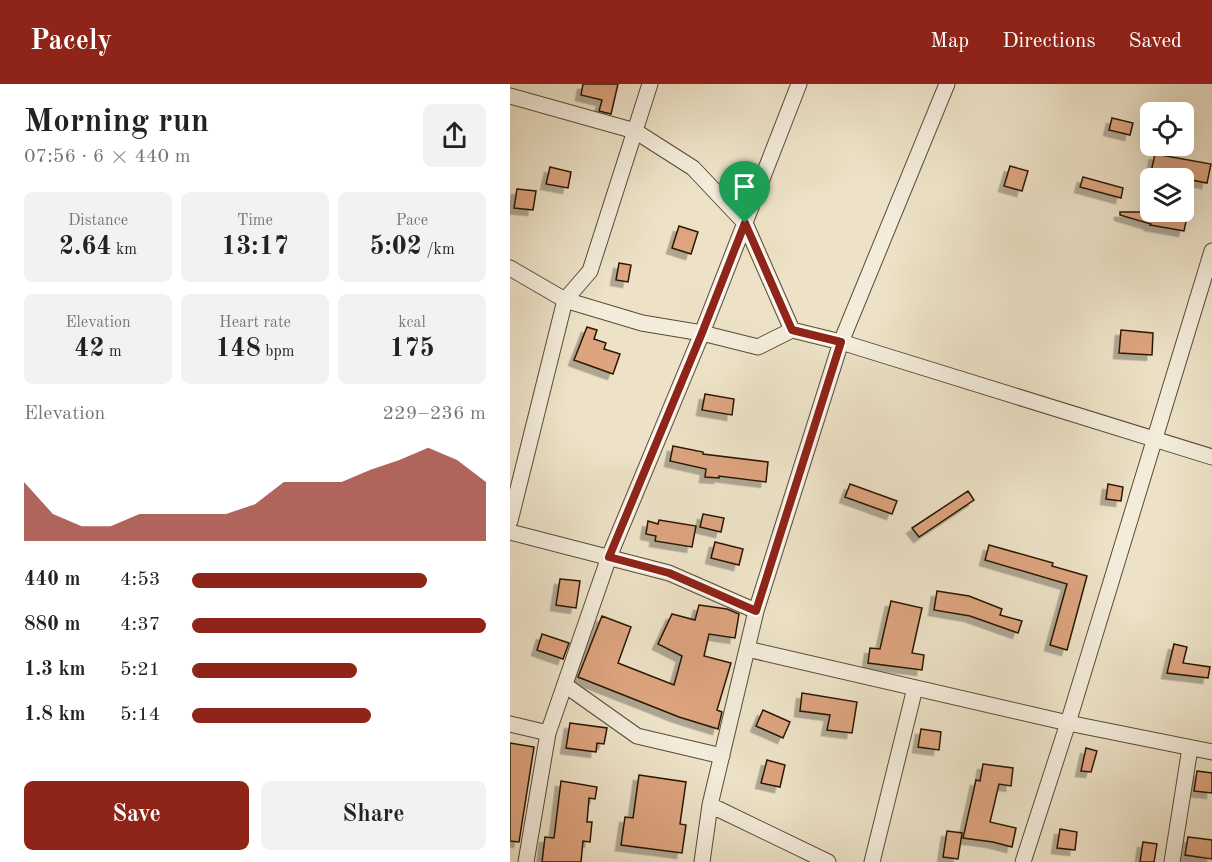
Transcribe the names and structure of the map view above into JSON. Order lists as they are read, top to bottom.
{
  "page": {
    "header": "Pacely",
    "nav": ["Map", "Directions", "Saved"],
    "heading": ["Morning run", "07:56 · 6 × 440 m"],
    "stats": [
      ["Distance", "2.64 km"],
      ["Time", "13:17"],
      ["Pace", "5:02 /km"],
      ["Elevation", "42 m"],
      ["Heart rate", "148 bpm"],
      ["kcal", "175"]
    ],
    "chart": ["Elevation", "229–236 m"],
    "list": [
      {
        "name": "440 m",
        "note": "4:53"
      },
      {
        "name": "880 m",
        "note": "4:37"
      },
      {
        "name": "1.3 km",
        "note": "5:21"
      },
      {
        "name": "1.8 km",
        "note": "5:14"
      }
    ],
    "buttons": ["Save", "Share"]
  }
}
